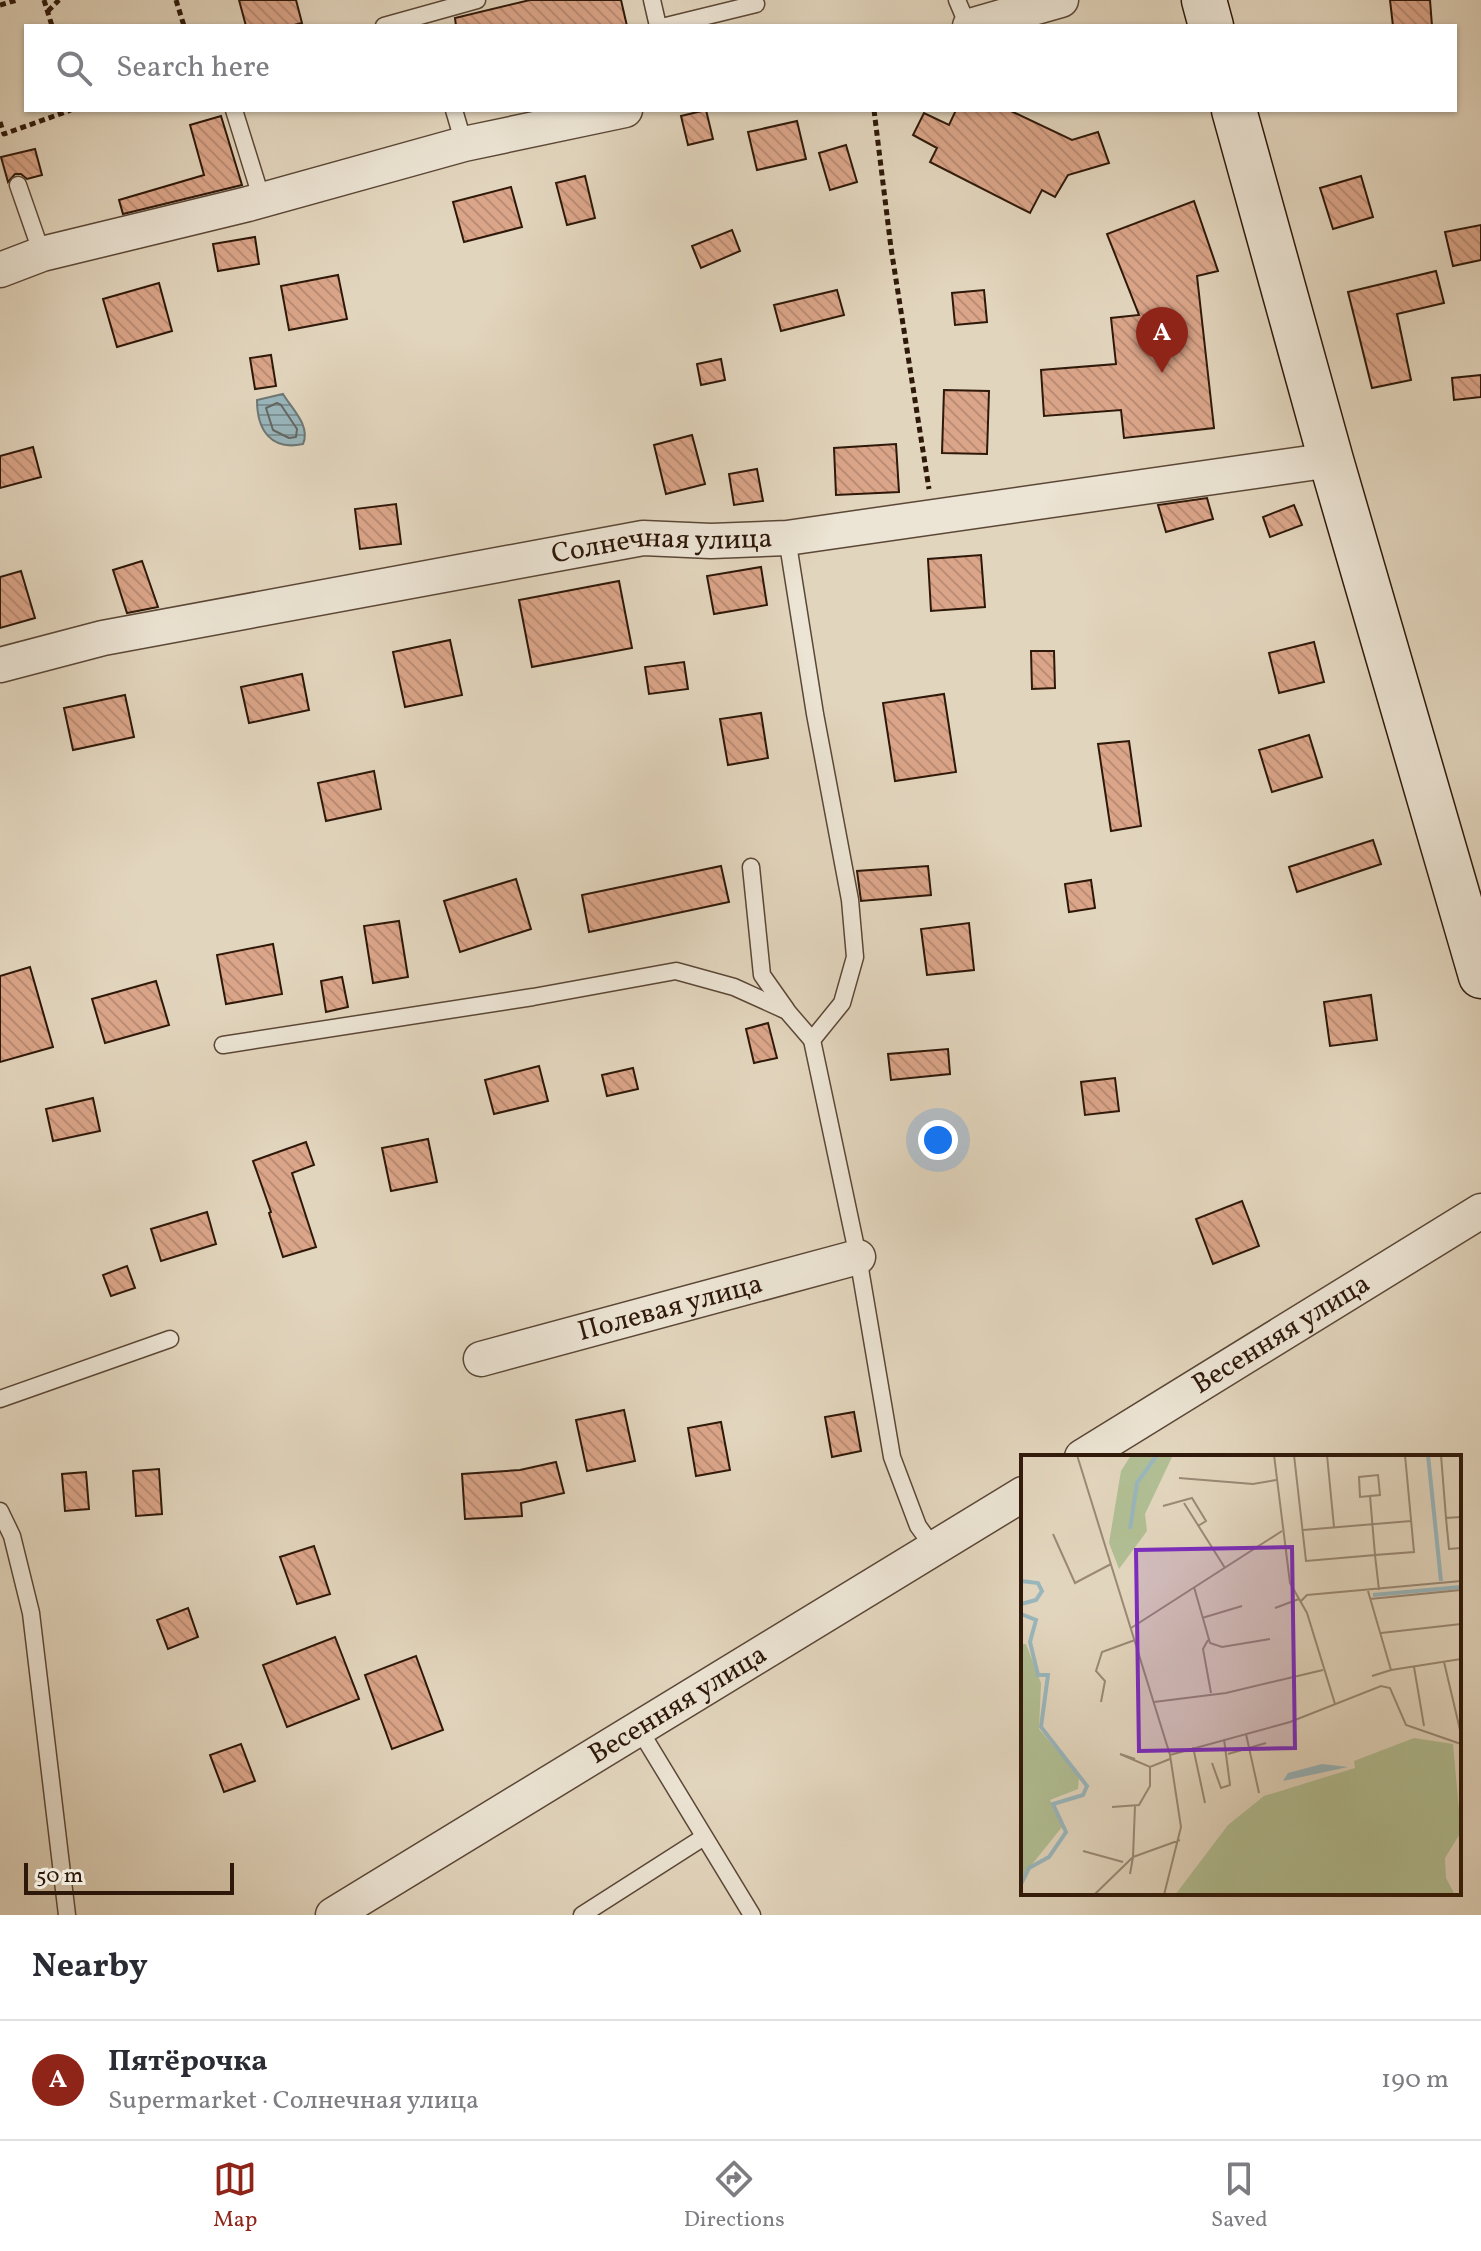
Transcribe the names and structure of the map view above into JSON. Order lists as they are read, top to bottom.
{
  "streets": {
    "street": ["Солнечная улица", "Полевая улица", "Весенняя улица"]
  },
  "scale_bar": "50 m",
  "page": {
    "search": "Search here",
    "pins": "A",
    "scale": "50 m",
    "heading": "Nearby",
    "list": [
      {
        "mark": "A",
        "name": "Пятёрочка",
        "note": "Supermarket · Солнечная улица",
        "value": "190 m"
      }
    ],
    "nav": ["Map", "Directions", "Saved"]
  }
}
